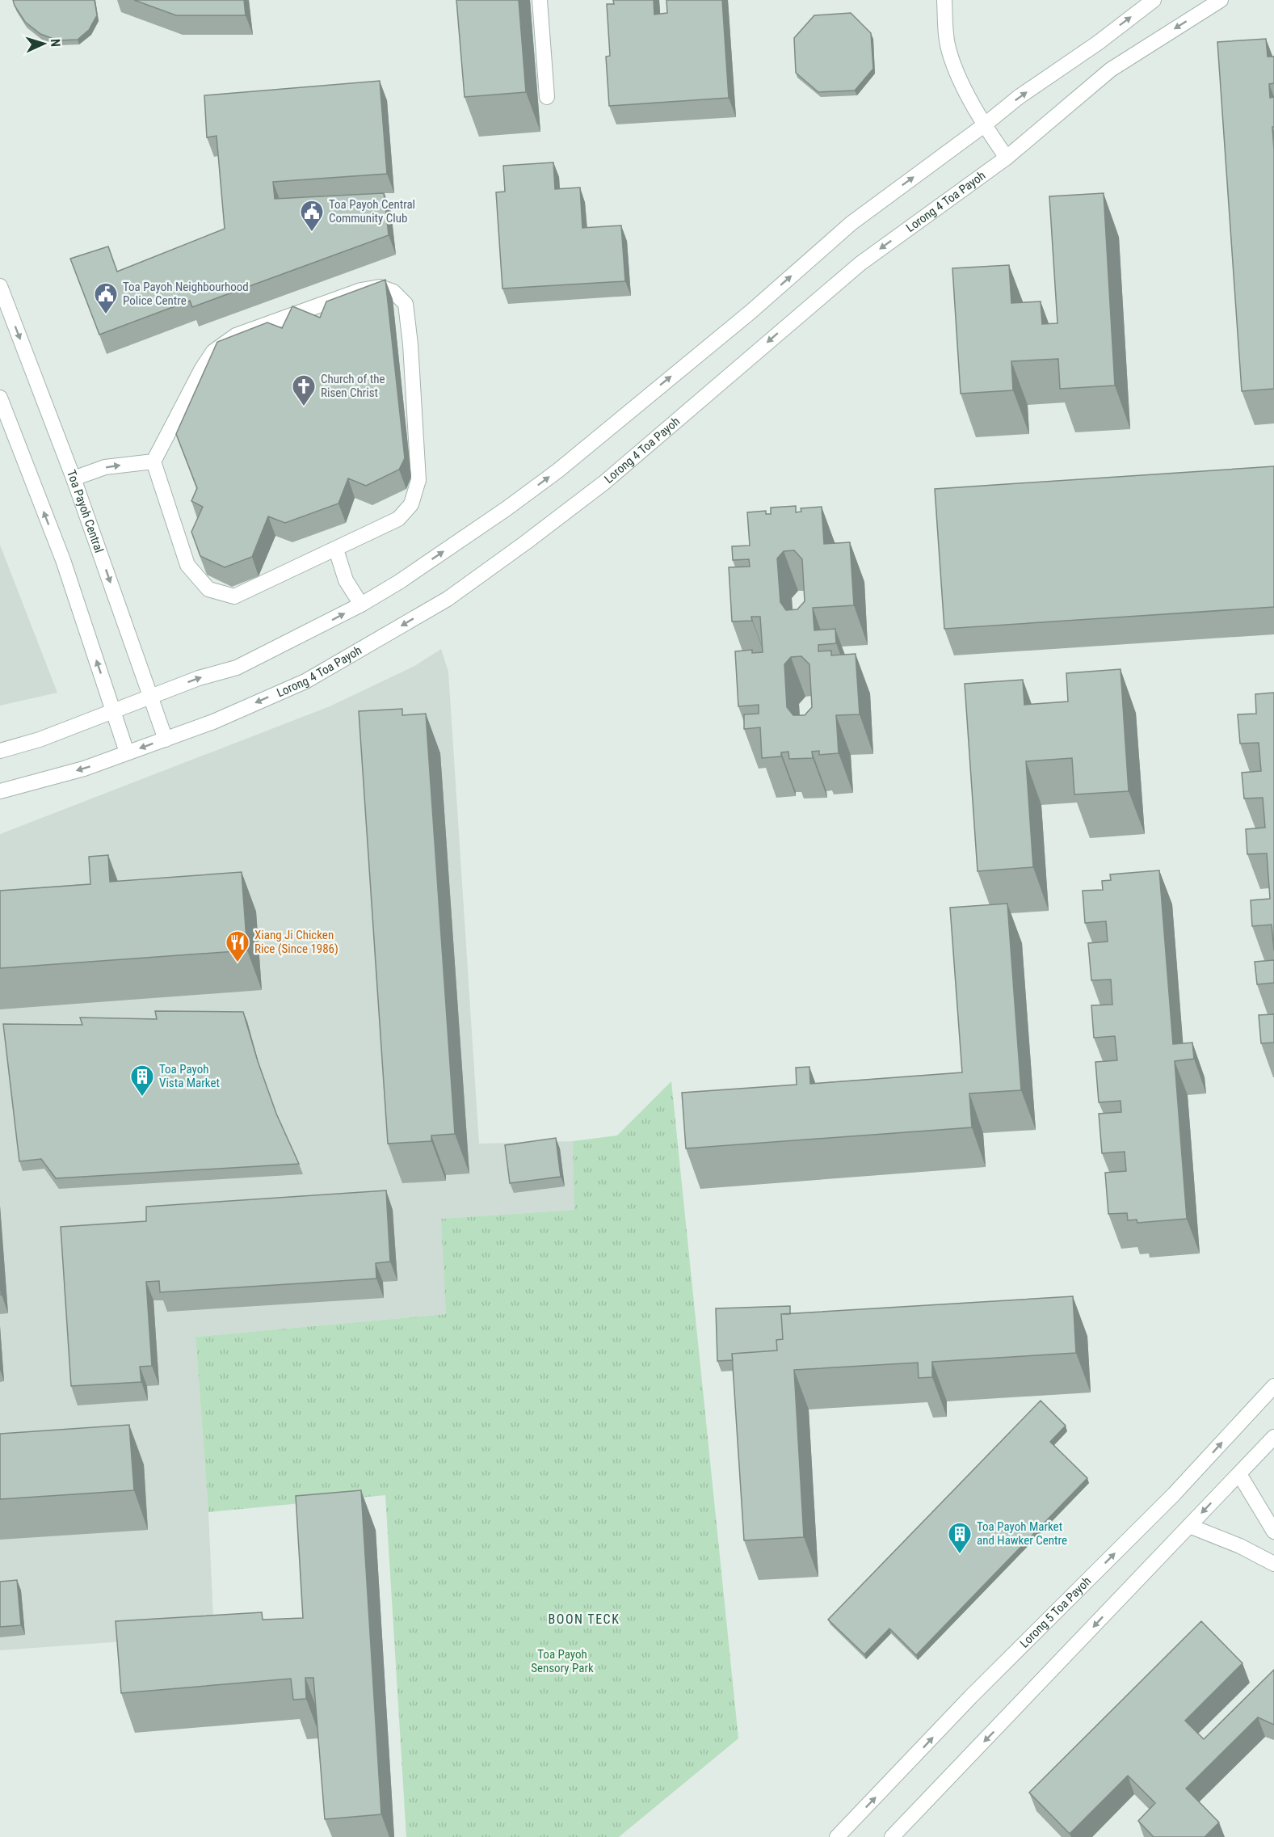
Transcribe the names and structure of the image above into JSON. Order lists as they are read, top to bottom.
{
  "streets": {
    "street": ["Lorong 4 Toa Payoh", "Toa Payoh Central", "Lorong 5 Toa Payoh"]
  },
  "crossings": [
    ["Lorong 4 Toa Payoh", "Toa Payoh Central"]
  ],
  "districts": ["BOON TECK"],
  "parks": ["Toa Payoh Sensory Park"],
  "places": {
    "public building": ["Toa Payoh Central Community Club", "Toa Payoh Neighbourhood Police Centre"],
    "church": ["Church of the Risen Christ"],
    "restaurant": ["Xiang Ji Chicken Rice (Since 1986)"],
    "building": ["Toa Payoh Vista Market", "Toa Payoh Market and Hawker Centre"]
  },
  "north": "right"
}
